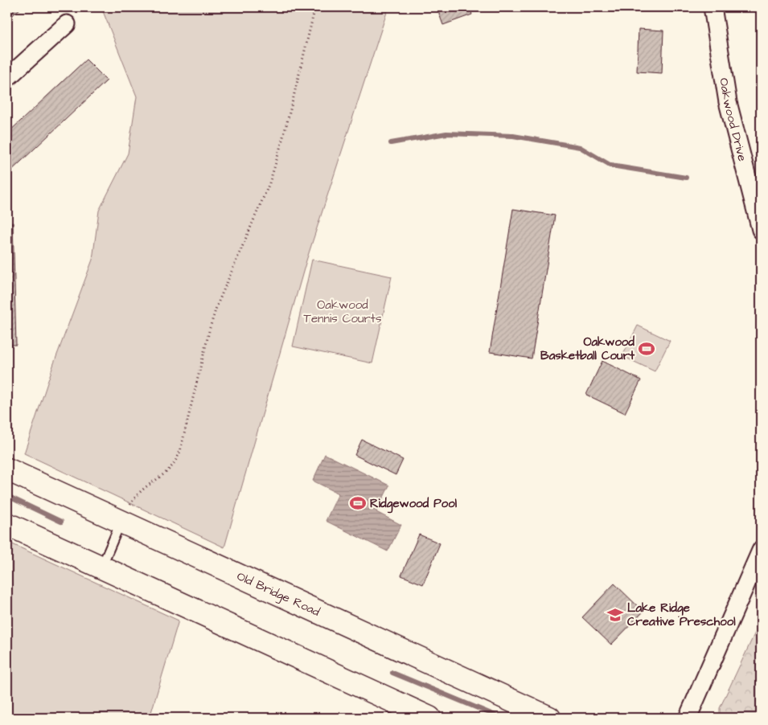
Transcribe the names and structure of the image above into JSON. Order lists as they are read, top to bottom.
{
  "streets": {
    "main road": ["Old Bridge Road"],
    "street": ["Oakwood Drive"]
  },
  "parks": ["Oakwood Tennis Courts"],
  "places": {
    "sports": ["Oakwood Basketball Court", "Ridgewood Pool"],
    "school or university": ["Lake Ridge Creative Preschool"]
  }
}
